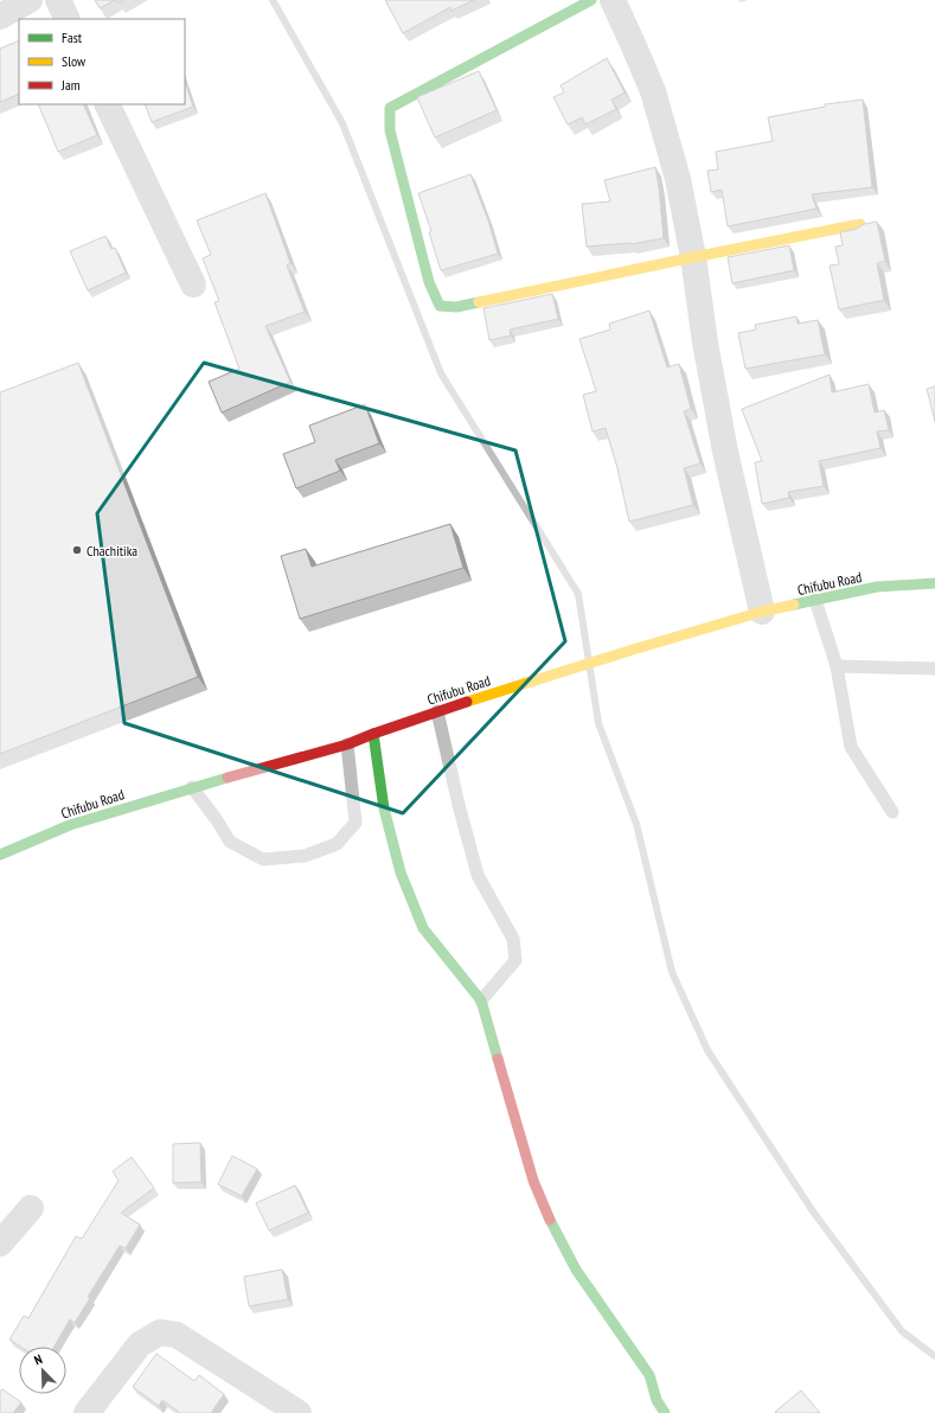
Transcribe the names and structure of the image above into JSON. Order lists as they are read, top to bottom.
{
  "streets": {
    "street": ["Chifubu Road"]
  },
  "places": ["Chachitika"],
  "legend": ["Fast", "Slow", "Jam"],
  "north": "top left"
}
